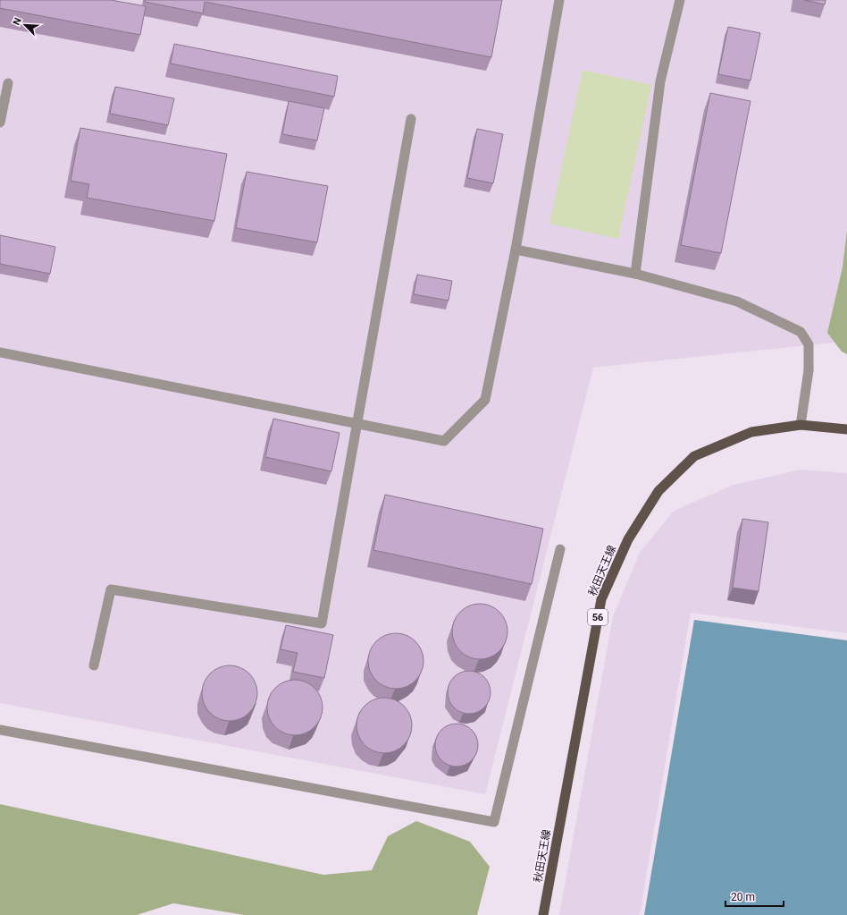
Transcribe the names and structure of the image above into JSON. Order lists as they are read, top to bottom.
{
  "streets": {
    "main road": ["秋田天王線", "56"]
  },
  "scale_bar": "20 m",
  "north": "top left"
}
